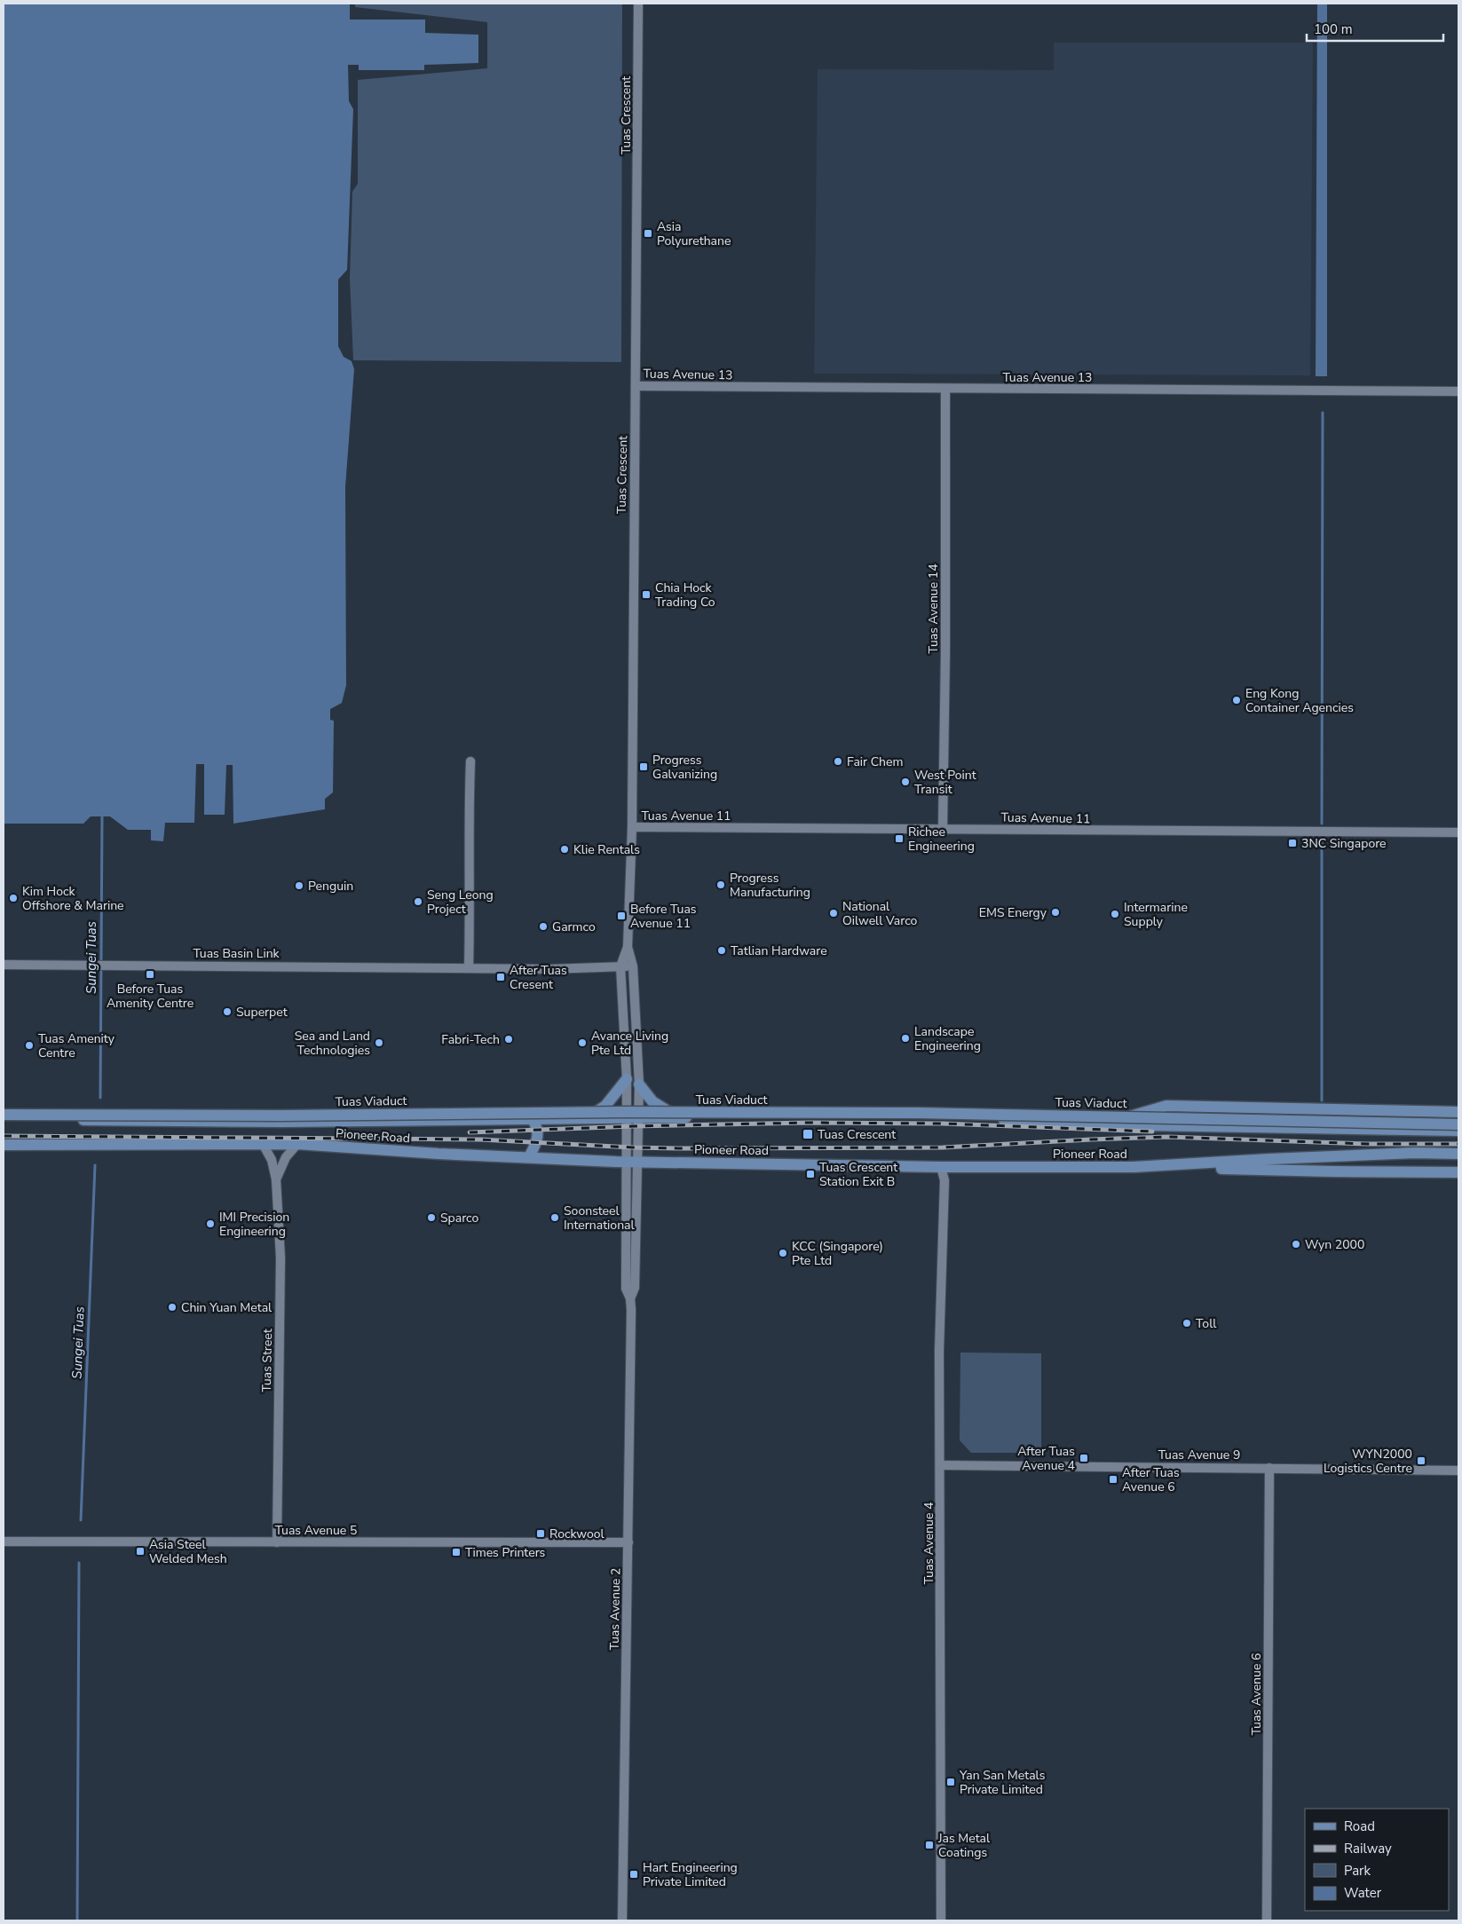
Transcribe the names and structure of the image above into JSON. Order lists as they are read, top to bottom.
{
  "streets": {
    "main road": ["Tuas Viaduct", "Pioneer Road"],
    "street": [
      "Tuas Crescent",
      "Tuas Avenue 13",
      "Tuas Avenue 14",
      "Tuas Avenue 11",
      "Tuas Basin Link",
      "Tuas Street",
      "Tuas Avenue 9",
      "Tuas Avenue 5",
      "Tuas Avenue 4",
      "Tuas Avenue 2",
      "Tuas Avenue 6"
    ]
  },
  "crossings": [
    ["Tuas Crescent", "Tuas Avenue 13"],
    ["Tuas Crescent", "Tuas Avenue 11"],
    ["Tuas Crescent", "Tuas Basin Link"],
    ["Tuas Crescent", "Pioneer Road"],
    ["Tuas Crescent", "Tuas Avenue 2"],
    ["Tuas Avenue 13", "Tuas Avenue 14"],
    ["Tuas Avenue 14", "Tuas Avenue 11"],
    ["Pioneer Road", "Tuas Street"],
    ["Pioneer Road", "Tuas Avenue 4"],
    ["Pioneer Road", "Tuas Avenue 2"],
    ["Tuas Street", "Tuas Avenue 5"],
    ["Tuas Avenue 9", "Tuas Avenue 4"],
    ["Tuas Avenue 9", "Tuas Avenue 6"],
    ["Tuas Avenue 5", "Tuas Avenue 2"]
  ],
  "water": ["Sungei Tuas"],
  "places": {
    "transit": [
      "Asia Polyurethane",
      "Chia Hock Trading Co",
      "Progress Galvanizing",
      "Richee Engineering",
      "3NC Singapore",
      "Before Tuas Avenue 11",
      "Before Tuas Amenity Centre",
      "After Tuas Cresent",
      "Tuas Crescent",
      "Tuas Crescent Station Exit B",
      "After Tuas Avenue 4",
      "WYN2000 Logistics Centre",
      "After Tuas Avenue 6",
      "Rockwool",
      "Asia Steel Welded Mesh",
      "Times Printers",
      "Yan San Metals Private Limited",
      "Jas Metal Coatings",
      "Hart Engineering Private Limited"
    ],
    "other": [
      "Eng Kong Container Agencies",
      "Fair Chem",
      "West Point Transit",
      "Klie Rentals",
      "Progress Manufacturing",
      "Penguin",
      "Kim Hock Offshore & Marine",
      "Seng Leong Project",
      "EMS Energy",
      "National Oilwell Varco",
      "Intermarine Supply",
      "Garmco",
      "Tatlian Hardware",
      "Superpet",
      "Landscape Engineering",
      "Fabri-Tech",
      "Sea and Land Technologies",
      "Avance Living Pte Ltd",
      "Tuas Amenity Centre",
      "Sparco",
      "Soonsteel International",
      "IMI Precision Engineering",
      "Wyn 2000",
      "KCC (Singapore) Pte Ltd",
      "Chin Yuan Metal",
      "Toll"
    ]
  },
  "legend": [
    "Road",
    "Railway",
    "Park",
    "Water"
  ],
  "scale_bar": "100 m"
}
